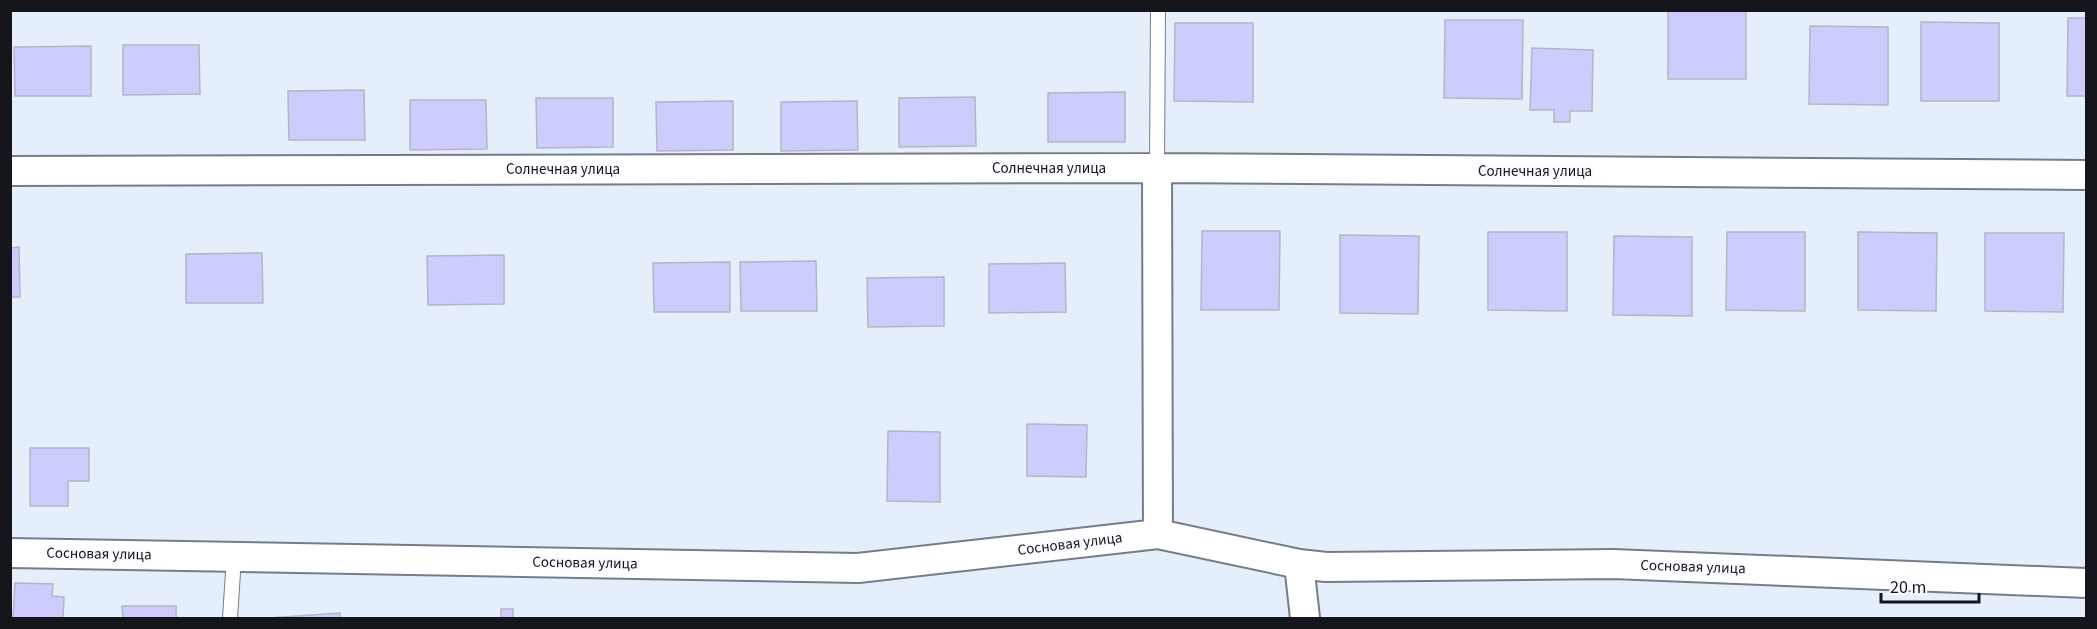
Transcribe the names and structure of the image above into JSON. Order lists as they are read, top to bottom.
{
  "streets": {
    "street": ["Солнечная улица", "Сосновая улица"]
  },
  "scale_bar": "20 m"
}
